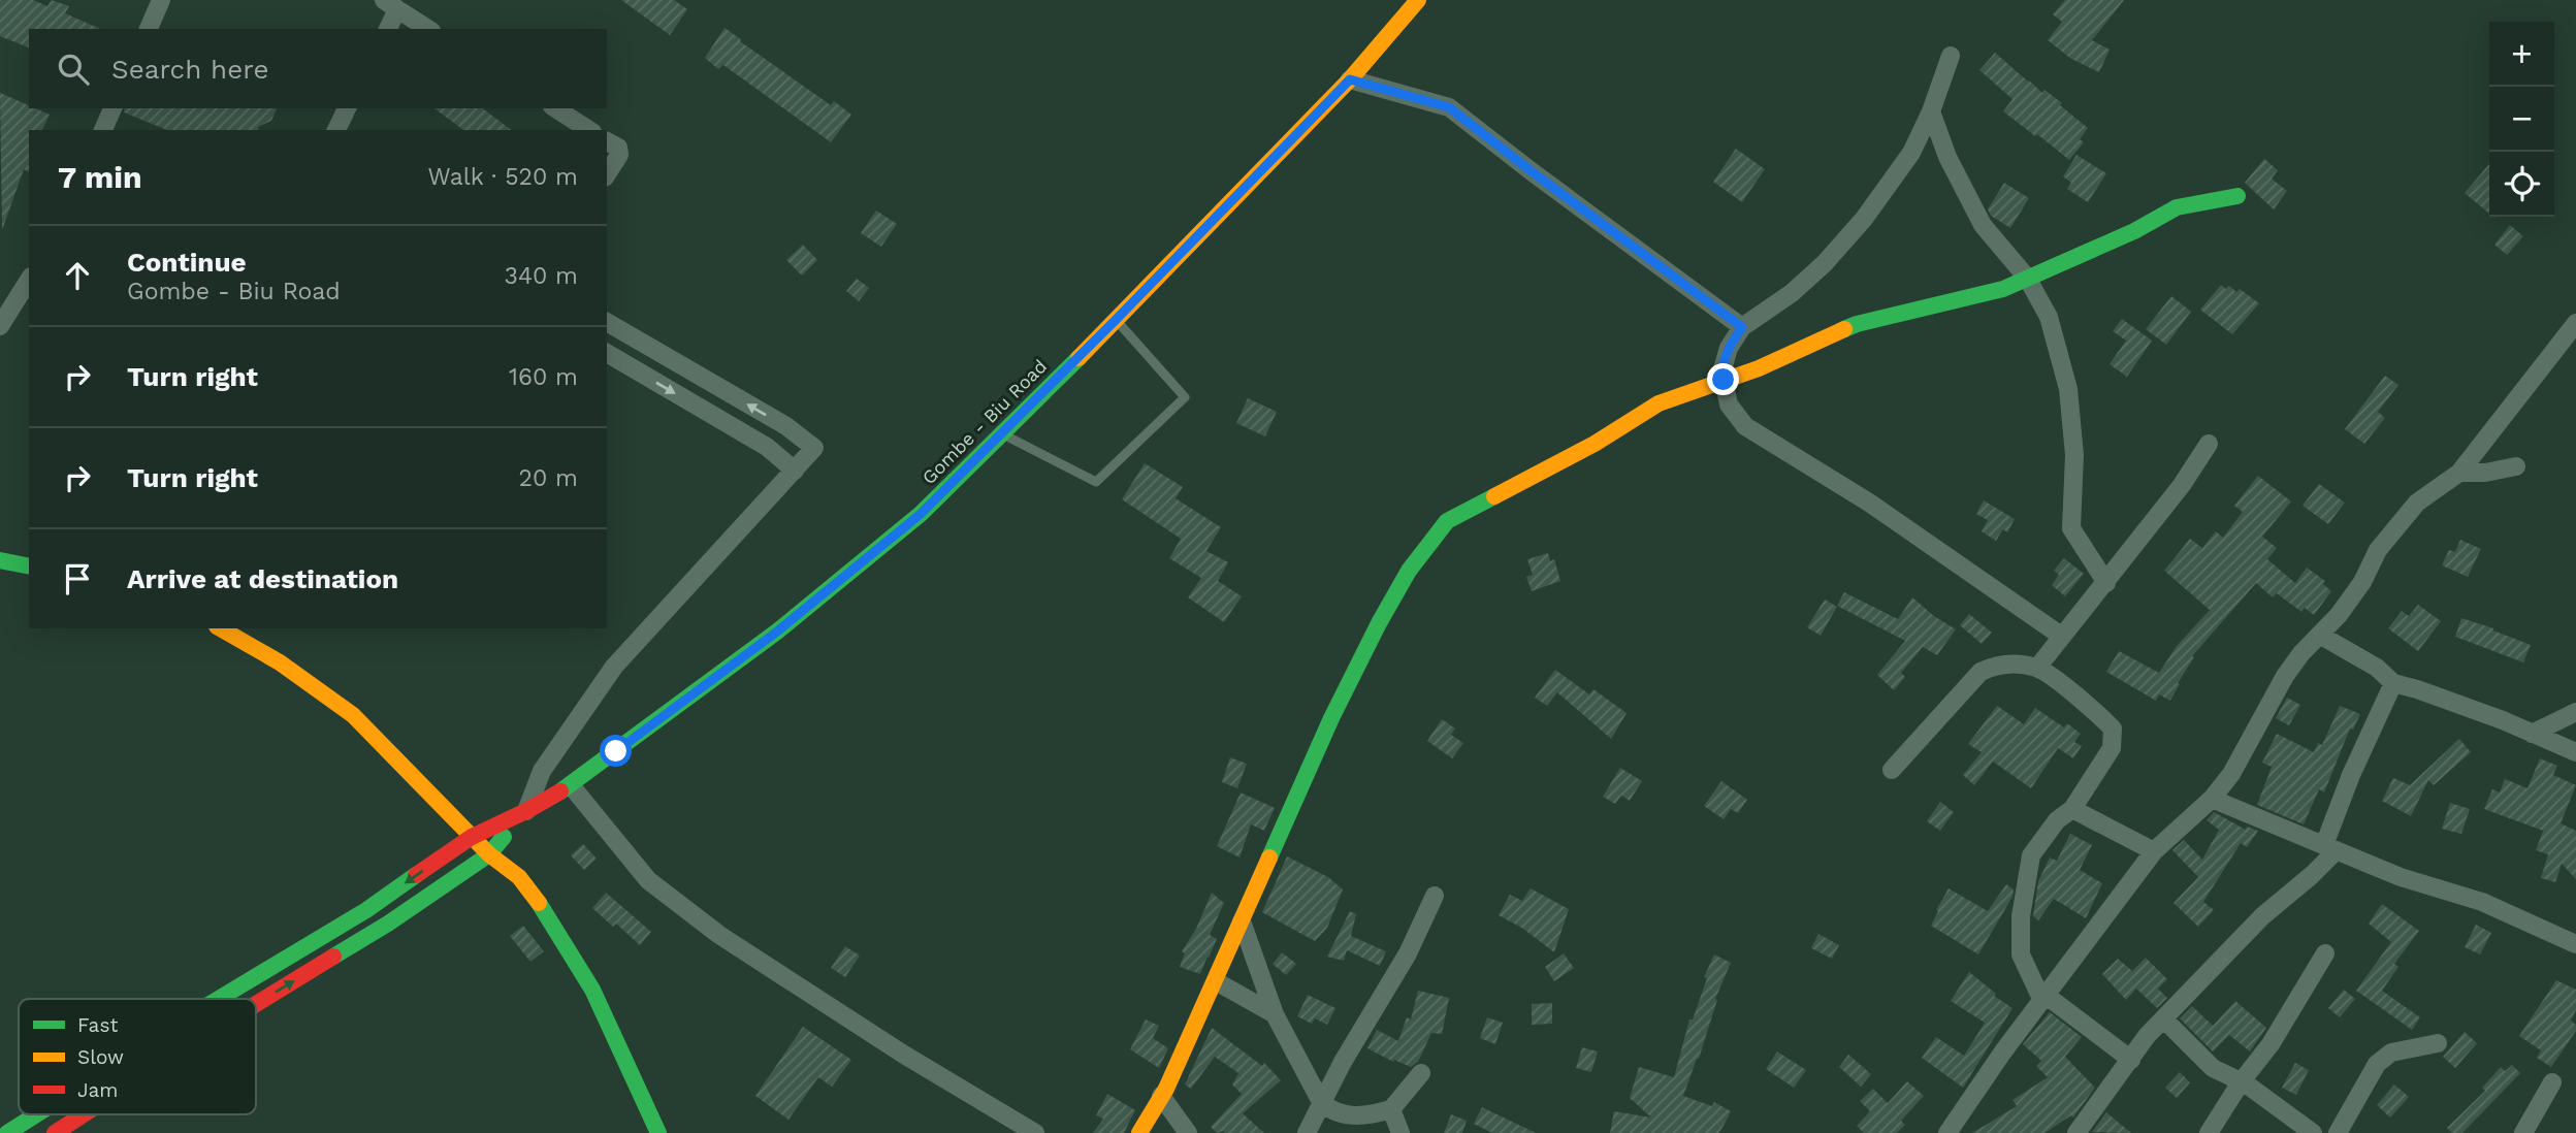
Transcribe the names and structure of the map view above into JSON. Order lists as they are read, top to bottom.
{
  "streets": {
    "main road": ["Gombe - Biu Road"]
  },
  "legend": ["Fast", "Slow", "Jam"],
  "page": {
    "map_buttons": ["+", "−"],
    "search": "Search here",
    "heading": ["7 min", "Walk · 520 m"],
    "list": [
      ["Continue", "Gombe - Biu Road", "340 m"],
      ["Turn right", "160 m"],
      ["Turn right", "20 m"],
      "Arrive at destination"
    ]
  }
}
